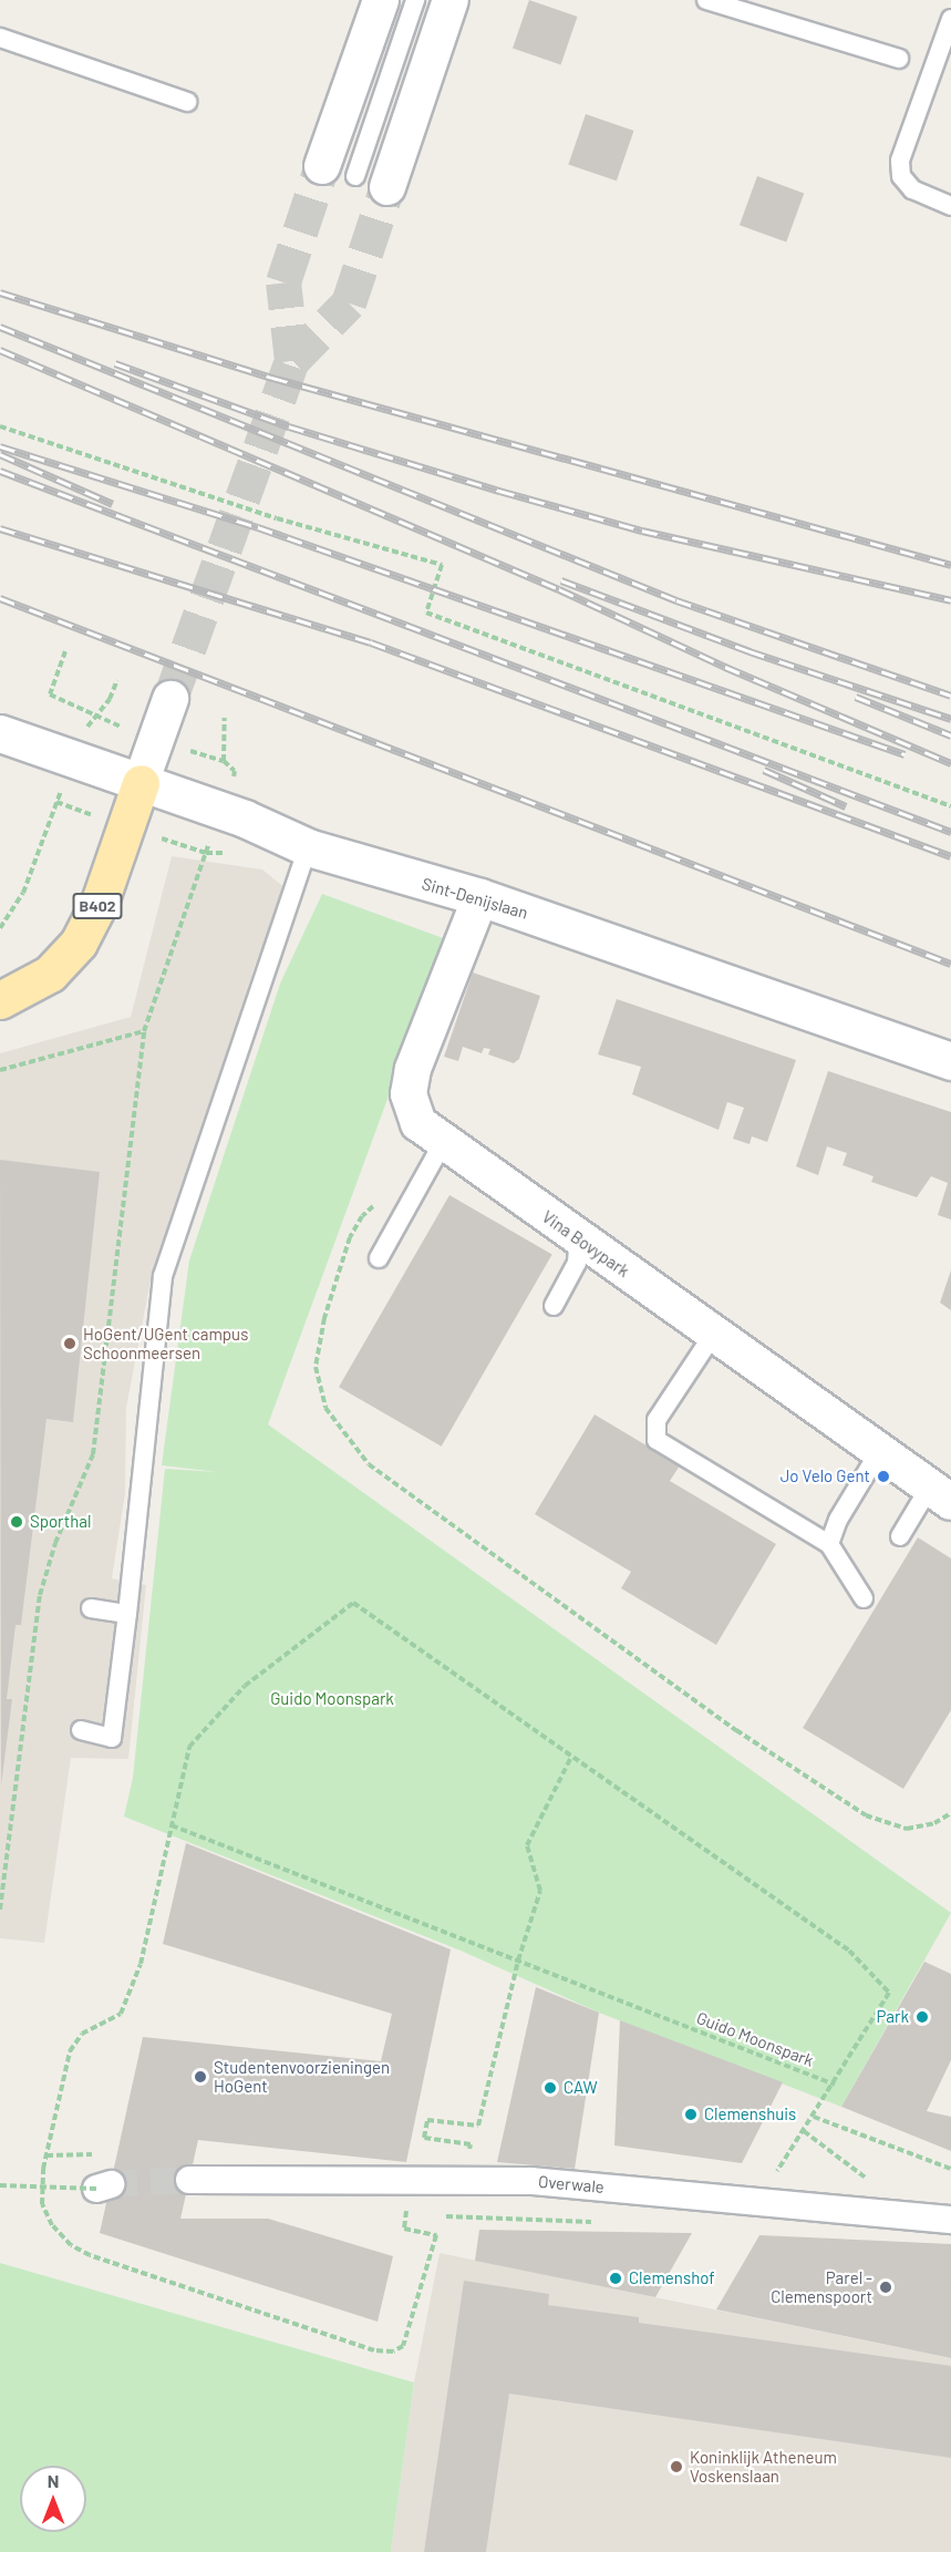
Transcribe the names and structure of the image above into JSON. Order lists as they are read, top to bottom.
{
  "streets": {
    "main road": ["B402"],
    "street": ["Sint-Denijslaan", "Vina Bovypark", "Overwale"],
    "path": ["Guido Moonspark"]
  },
  "crossings": [
    ["Sint-Denijslaan", "B402"],
    ["Sint-Denijslaan", "Vina Bovypark"]
  ],
  "parks": ["Guido Moonspark"],
  "places": [
    "HoGent/UGent campus Schoonmeersen",
    "Jo Velo Gent",
    "Sporthal",
    "Park",
    "Studentenvoorzieningen HoGent",
    "CAW",
    "Clemenshuis",
    "Clemenshof",
    "Parel - Clemenspoort",
    "Koninklijk Atheneum Voskenslaan"
  ],
  "north": "top"
}
